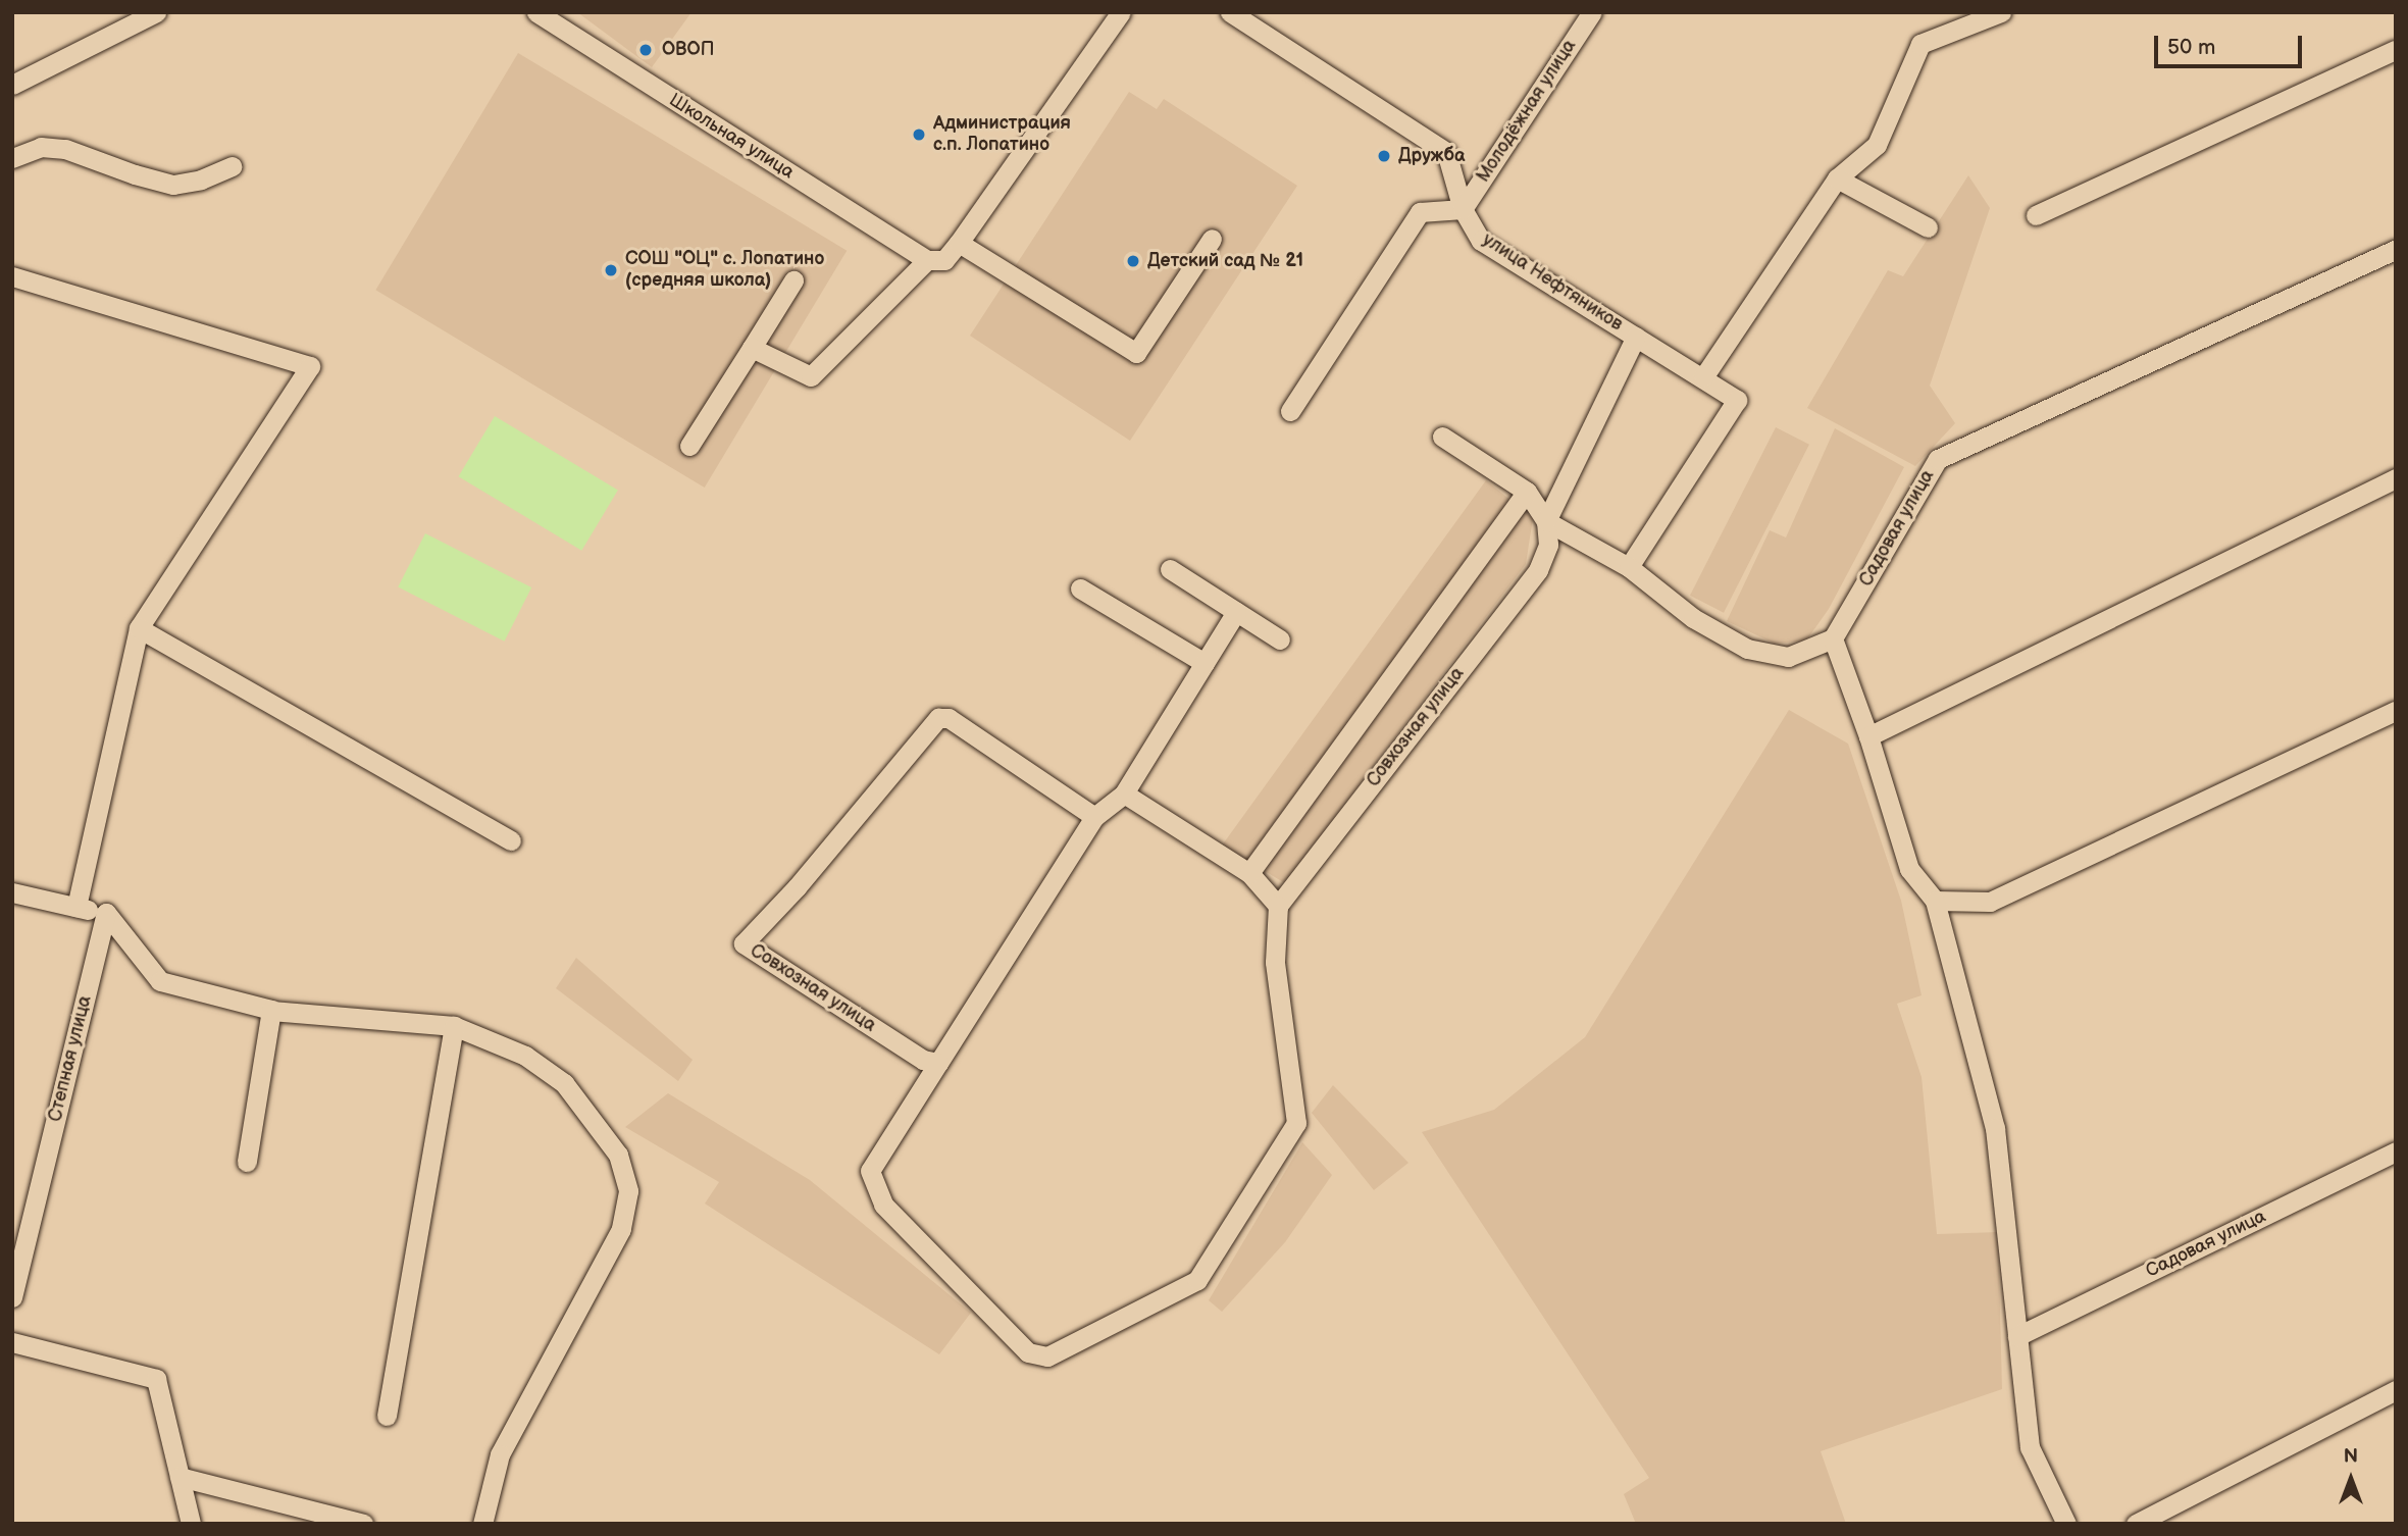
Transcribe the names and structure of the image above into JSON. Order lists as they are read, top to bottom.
{
  "streets": {
    "street": [
      "Молодёжная улица",
      "Школьная улица",
      "улица Нефтяников",
      "Садовая улица",
      "Совхозная улица",
      "Степная улица"
    ]
  },
  "crossings": [
    ["Молодёжная улица", "улица Нефтяников"],
    ["улица Нефтяников", "Совхозная улица"]
  ],
  "places": [
    "ОВОП",
    "Администрация с.п. Лопатино",
    "Дружба",
    "Детский сад № 21",
    "СОШ \"ОЦ\" с. Лопатино (средняя школа)"
  ],
  "scale_bar": "50 m",
  "north": "top"
}
